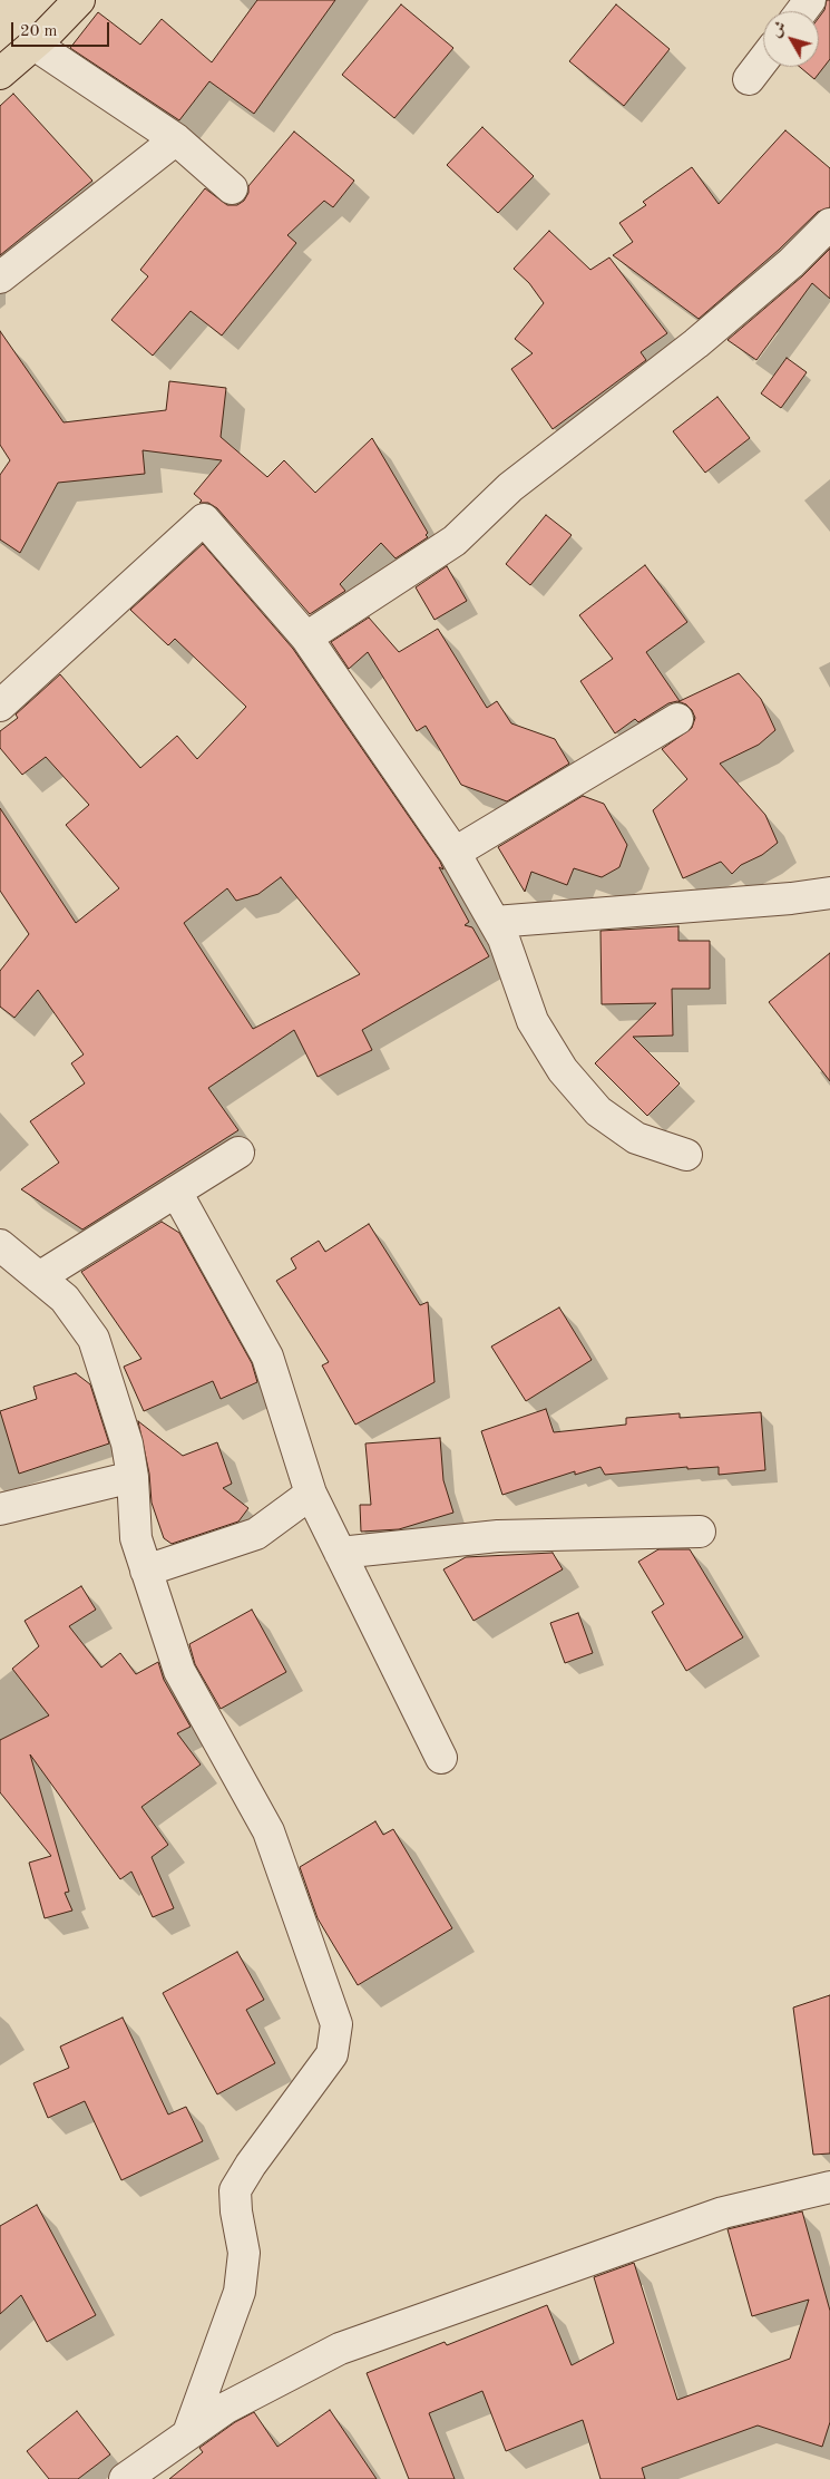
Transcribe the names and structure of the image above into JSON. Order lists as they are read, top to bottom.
{
  "scale_bar": "20 m",
  "north": "top left"
}
